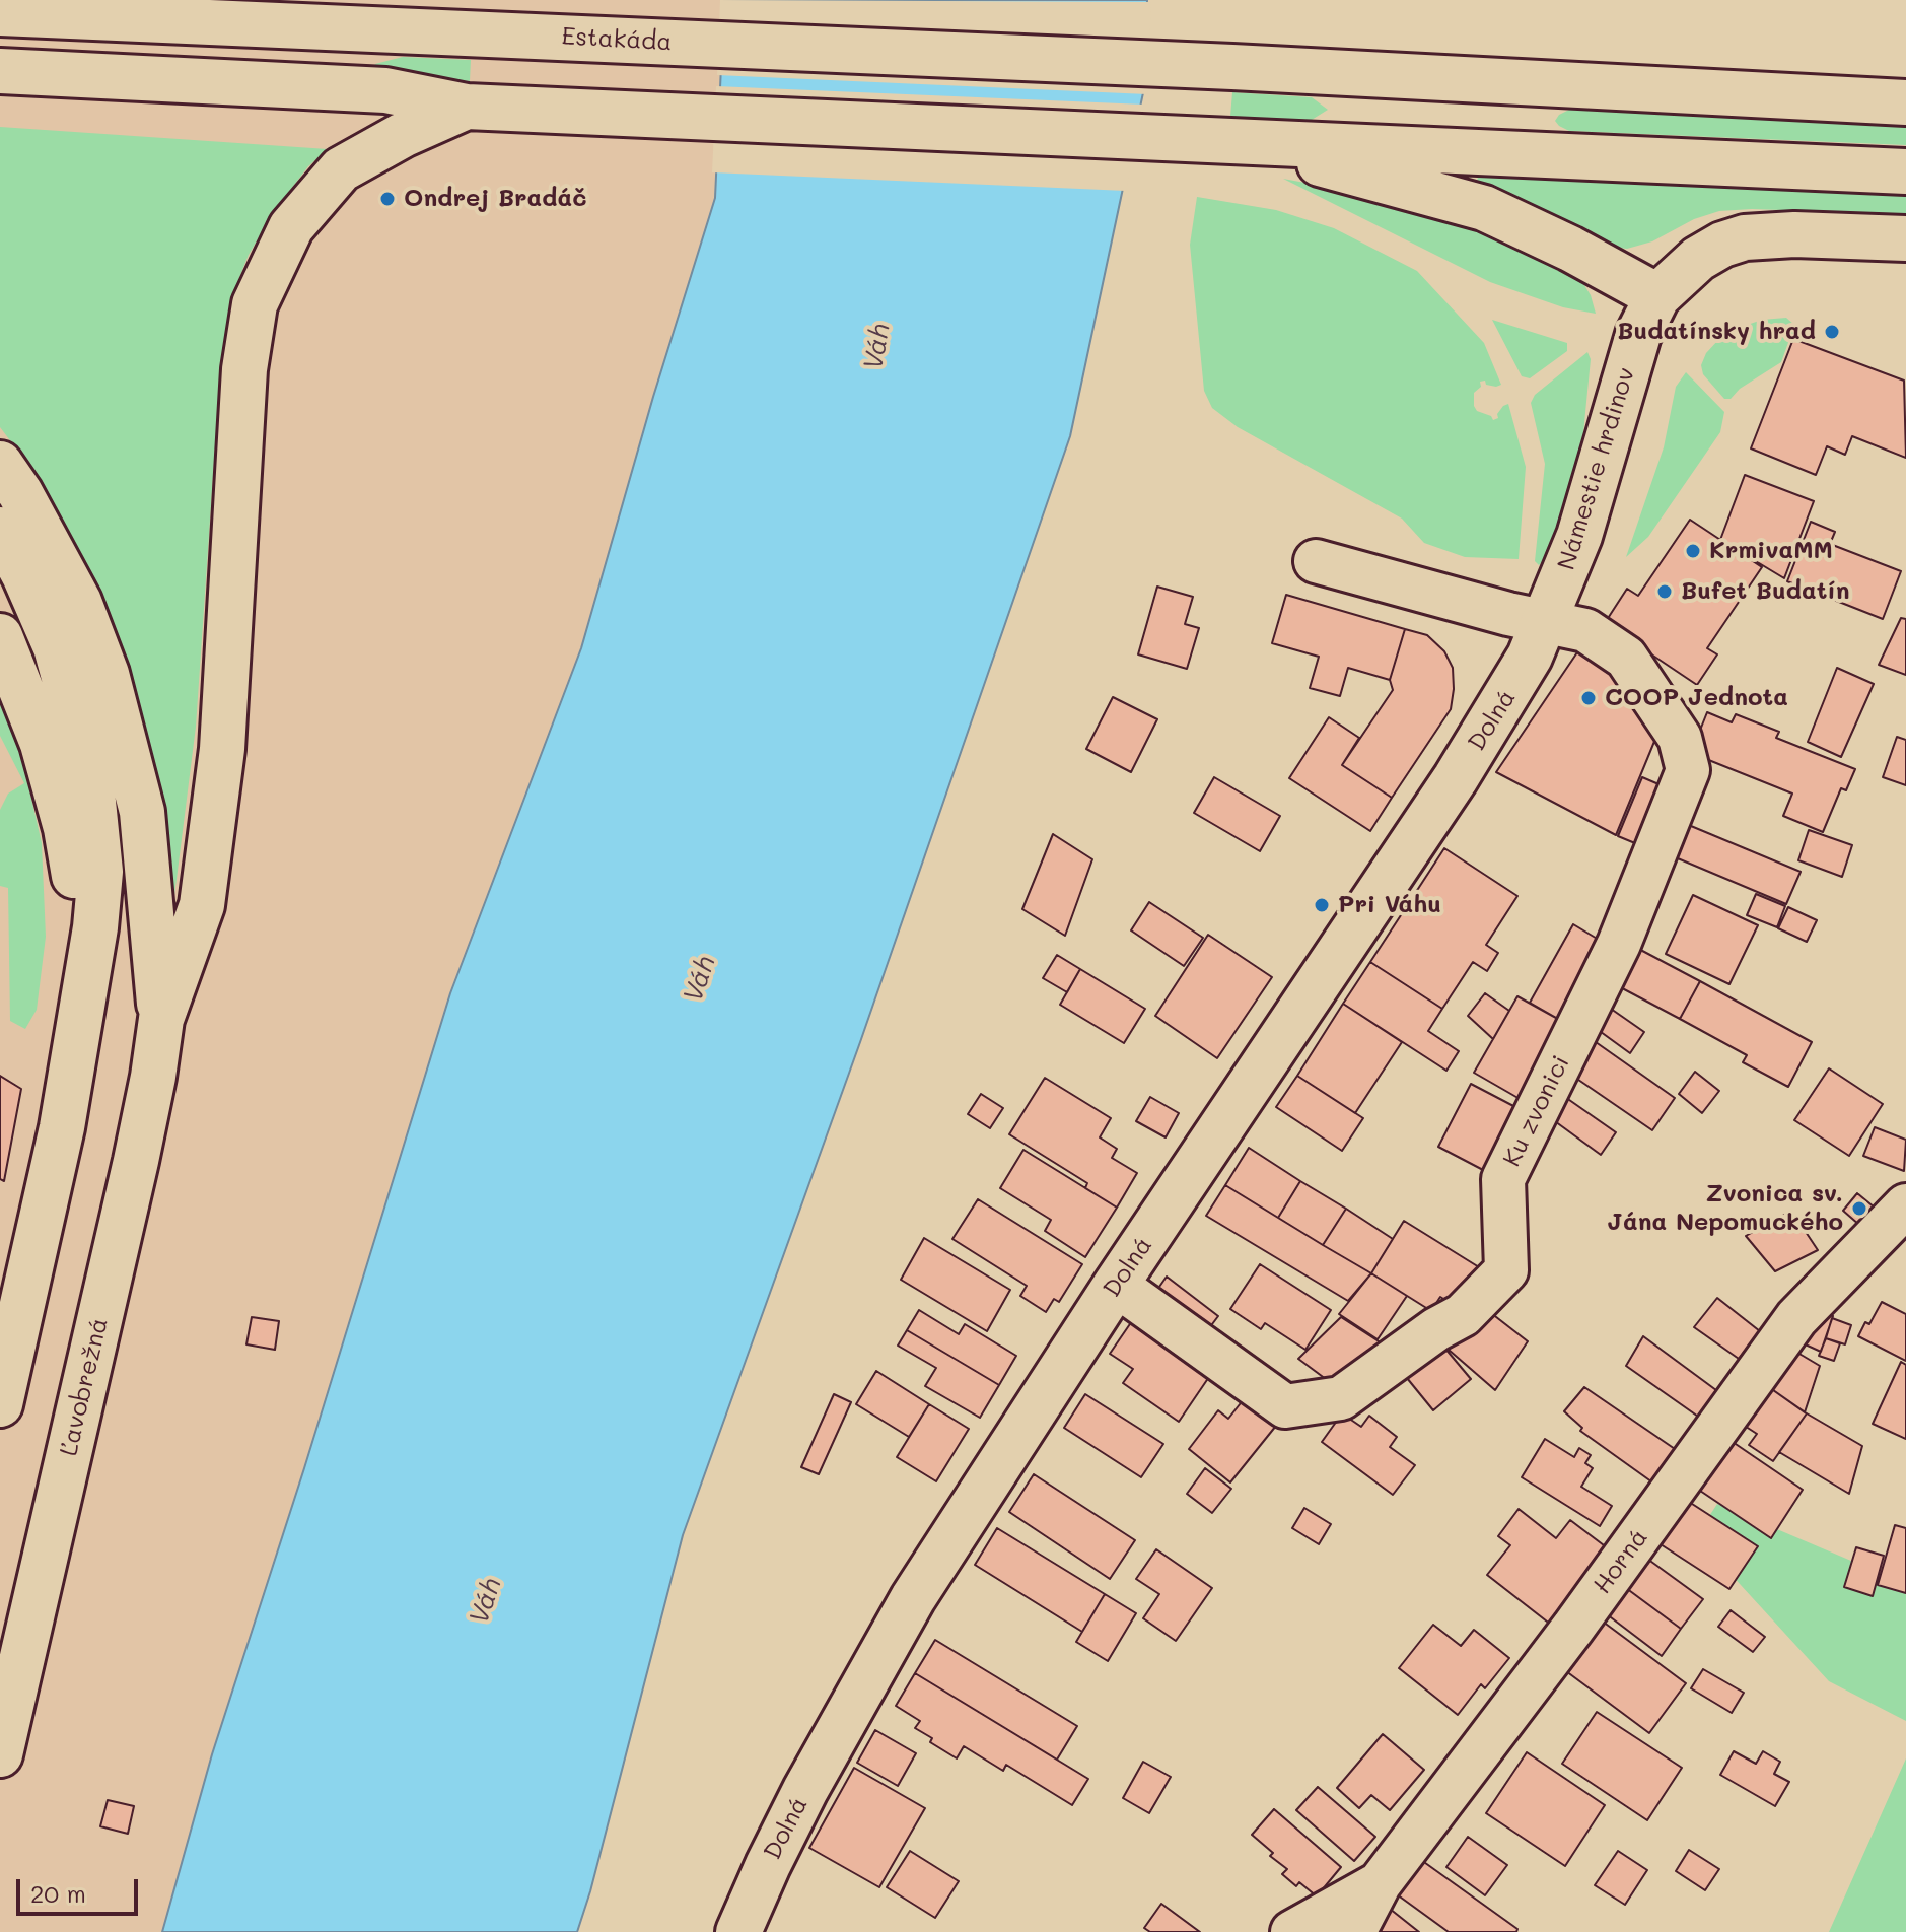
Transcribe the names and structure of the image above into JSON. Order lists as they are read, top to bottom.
{
  "streets": {
    "main road": [
      "Estakáda",
      "Námestie hrdinov",
      "Dolná",
      "Ľavobrežná"
    ],
    "street": ["Ku zvonici", "Horná"]
  },
  "crossings": [
    ["Námestie hrdinov", "Dolná"],
    ["Námestie hrdinov", "Ku zvonici"],
    ["Dolná", "Ku zvonici"]
  ],
  "water": ["Váh"],
  "places": [
    "Ondrej Bradáč",
    "Budatínsky hrad",
    "KrmivaMM",
    "Bufet Budatín",
    "COOP Jednota",
    "Pri Váhu",
    "Zvonica sv. Jána Nepomuckého"
  ],
  "scale_bar": "20 m"
}
